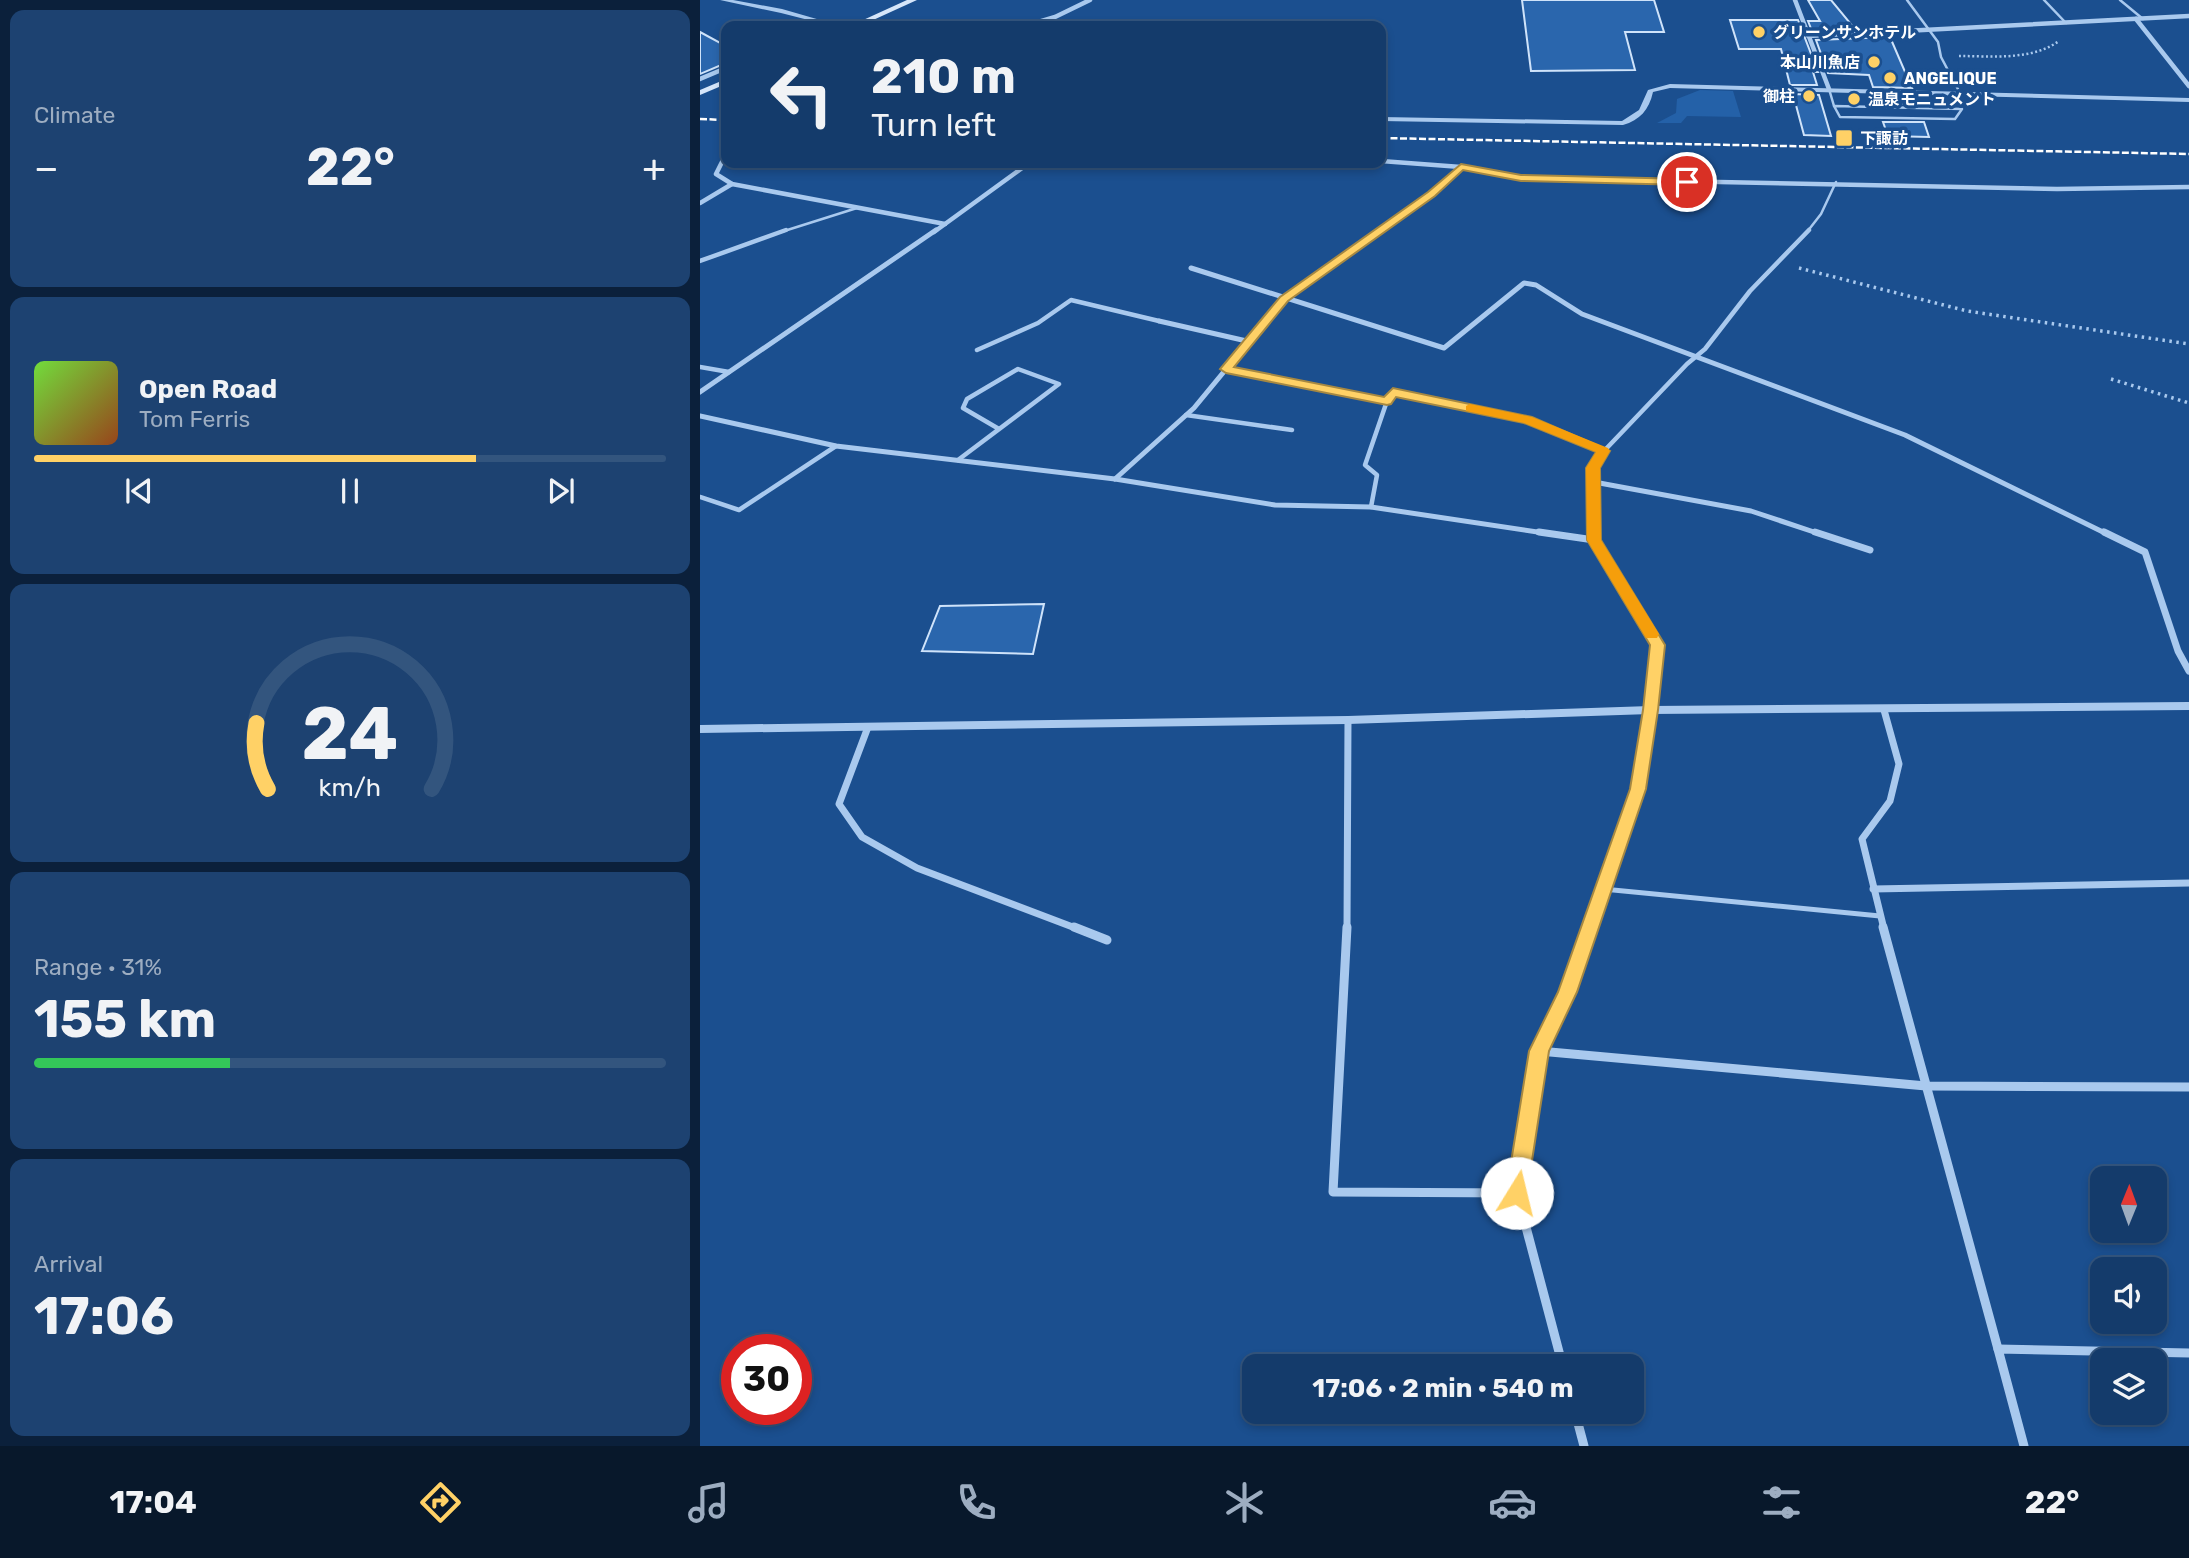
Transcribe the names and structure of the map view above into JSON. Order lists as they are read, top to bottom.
{
  "places": {
    "other": [
      "グリーンサンホテル",
      "本山川魚店",
      "ANGELIQUE",
      "御柱",
      "温泉モニュメント"
    ],
    "transit": ["下諏訪"]
  },
  "north": "top",
  "page": {
    "tile": [
      "Climate",
      ["Range · 31%", "155 km"],
      ["Arrival", "17:06"]
    ],
    "turn": ["210 m", "Turn left"],
    "heat": ["−", "22°", "+"],
    "song": ["Open Road", "Tom Ferris"],
    "limit": "30",
    "trip": "17:06 · 2 min · 540 m",
    "tabs": ["17:04", "22°"],
    "gauge": ["24", "km/h"]
  }
}
